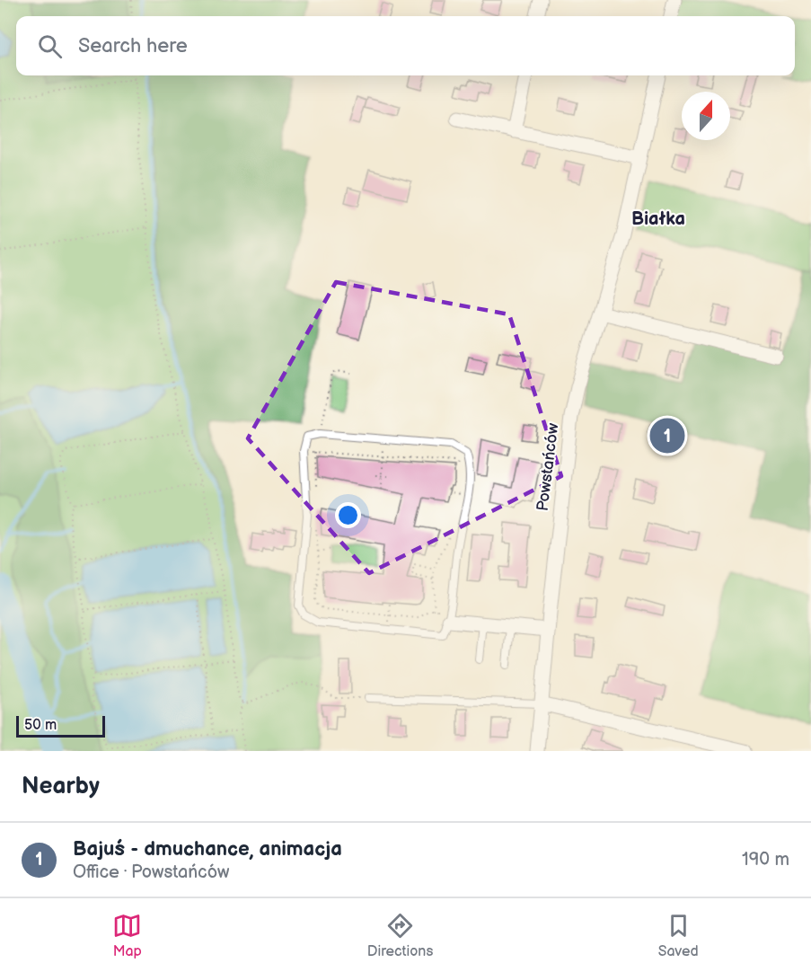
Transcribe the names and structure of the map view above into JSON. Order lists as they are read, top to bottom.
{
  "streets": {
    "street": ["Powstańców"]
  },
  "districts": ["Białka"],
  "scale_bar": "50 m",
  "north": "top",
  "page": {
    "search": "Search here",
    "pins": "1",
    "scale": "50 m",
    "heading": "Nearby",
    "list": [
      {
        "mark": "1",
        "name": "Bajuś - dmuchance, animacja",
        "note": "Office · Powstańców",
        "value": "190 m"
      }
    ],
    "nav": ["Map", "Directions", "Saved"]
  }
}
